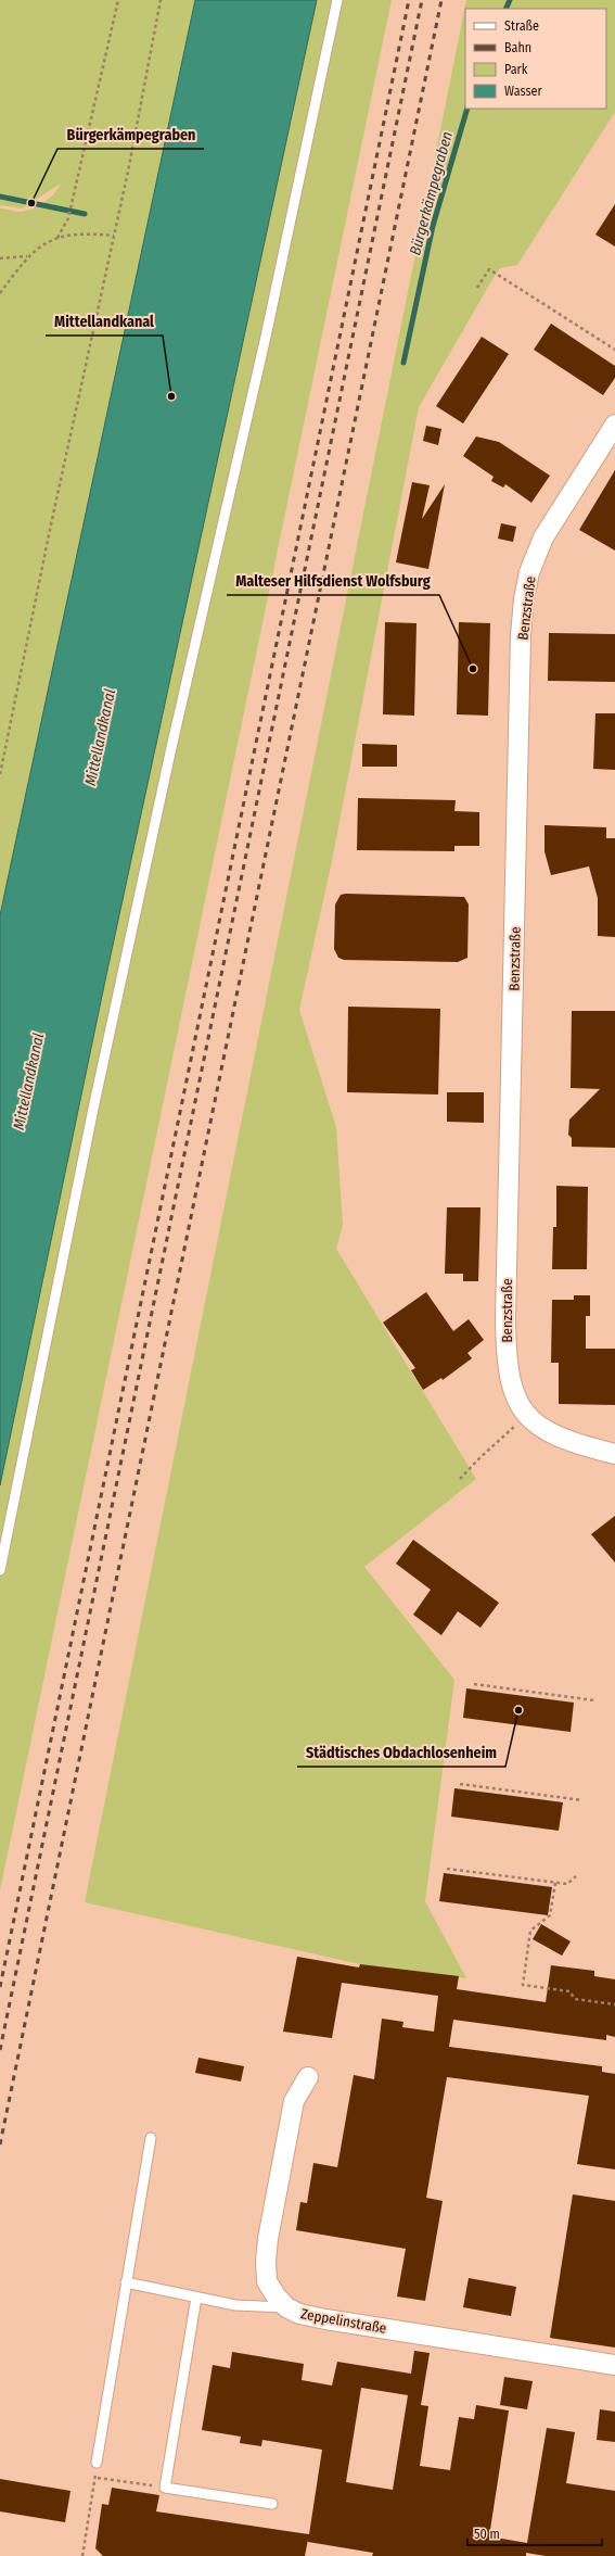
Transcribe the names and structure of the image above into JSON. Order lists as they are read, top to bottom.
{
  "streets": {
    "street": ["Benzstraße", "Zeppelinstraße"]
  },
  "water": ["Bürgerkämpegraben", "Mittellandkanal"],
  "places": [
    "Bürgerkämpegraben",
    "Mittellandkanal",
    "Malteser Hilfsdienst Wolfsburg",
    "Städtisches Obdachlosenheim"
  ],
  "legend": [
    "Straße",
    "Bahn",
    "Park",
    "Wasser"
  ],
  "scale_bar": "50 m"
}
